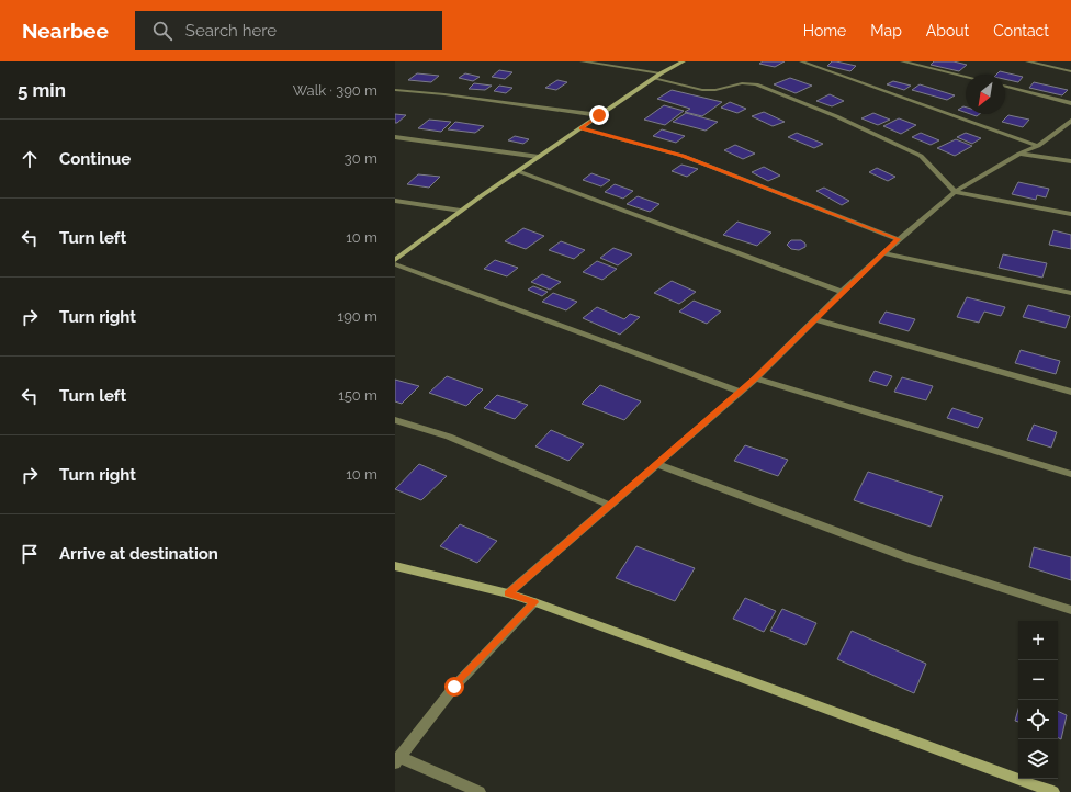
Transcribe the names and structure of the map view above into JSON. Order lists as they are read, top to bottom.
{
  "north": "bottom left",
  "page": {
    "header": "Nearbee",
    "search": "Search here",
    "nav": [
      "Home",
      "Map",
      "About",
      "Contact"
    ],
    "heading": ["5 min", "Walk · 390 m"],
    "list": [
      ["Continue", "30 m"],
      ["Turn left", "10 m"],
      ["Turn right", "190 m"],
      ["Turn left", "150 m"],
      ["Turn right", "10 m"],
      "Arrive at destination"
    ],
    "map_buttons": ["+", "−"]
  }
}
